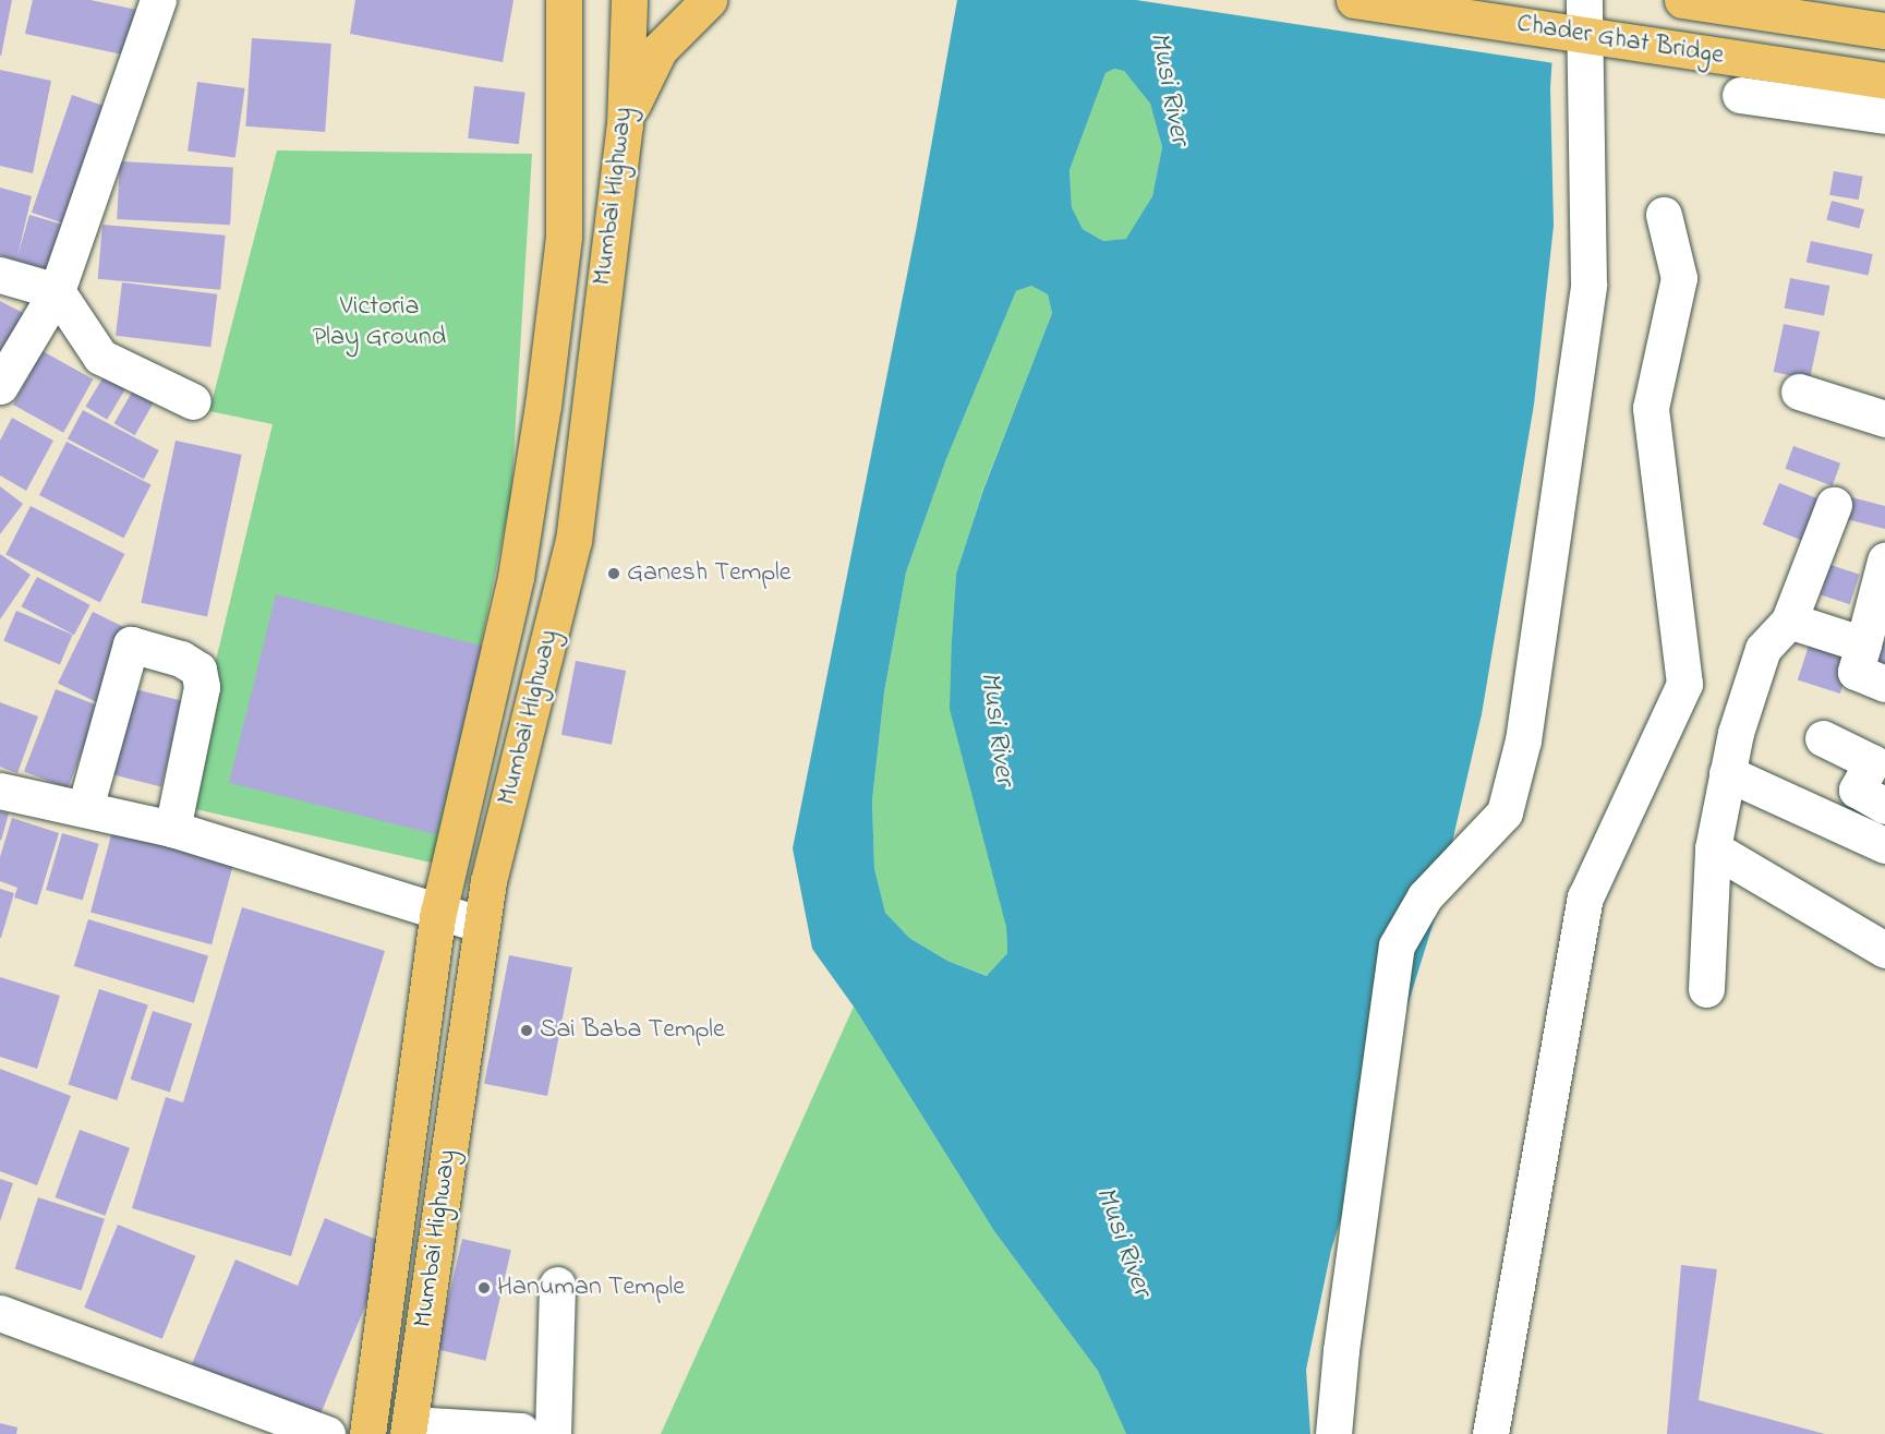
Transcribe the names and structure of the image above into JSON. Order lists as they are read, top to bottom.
{
  "streets": {
    "highway": ["Chader Ghat Bridge", "Mumbai Highway"]
  },
  "water": ["Musi River"],
  "parks": ["Victoria Play Ground"],
  "places": ["Ganesh Temple", "Sai Baba Temple", "Hanuman Temple"]
}
